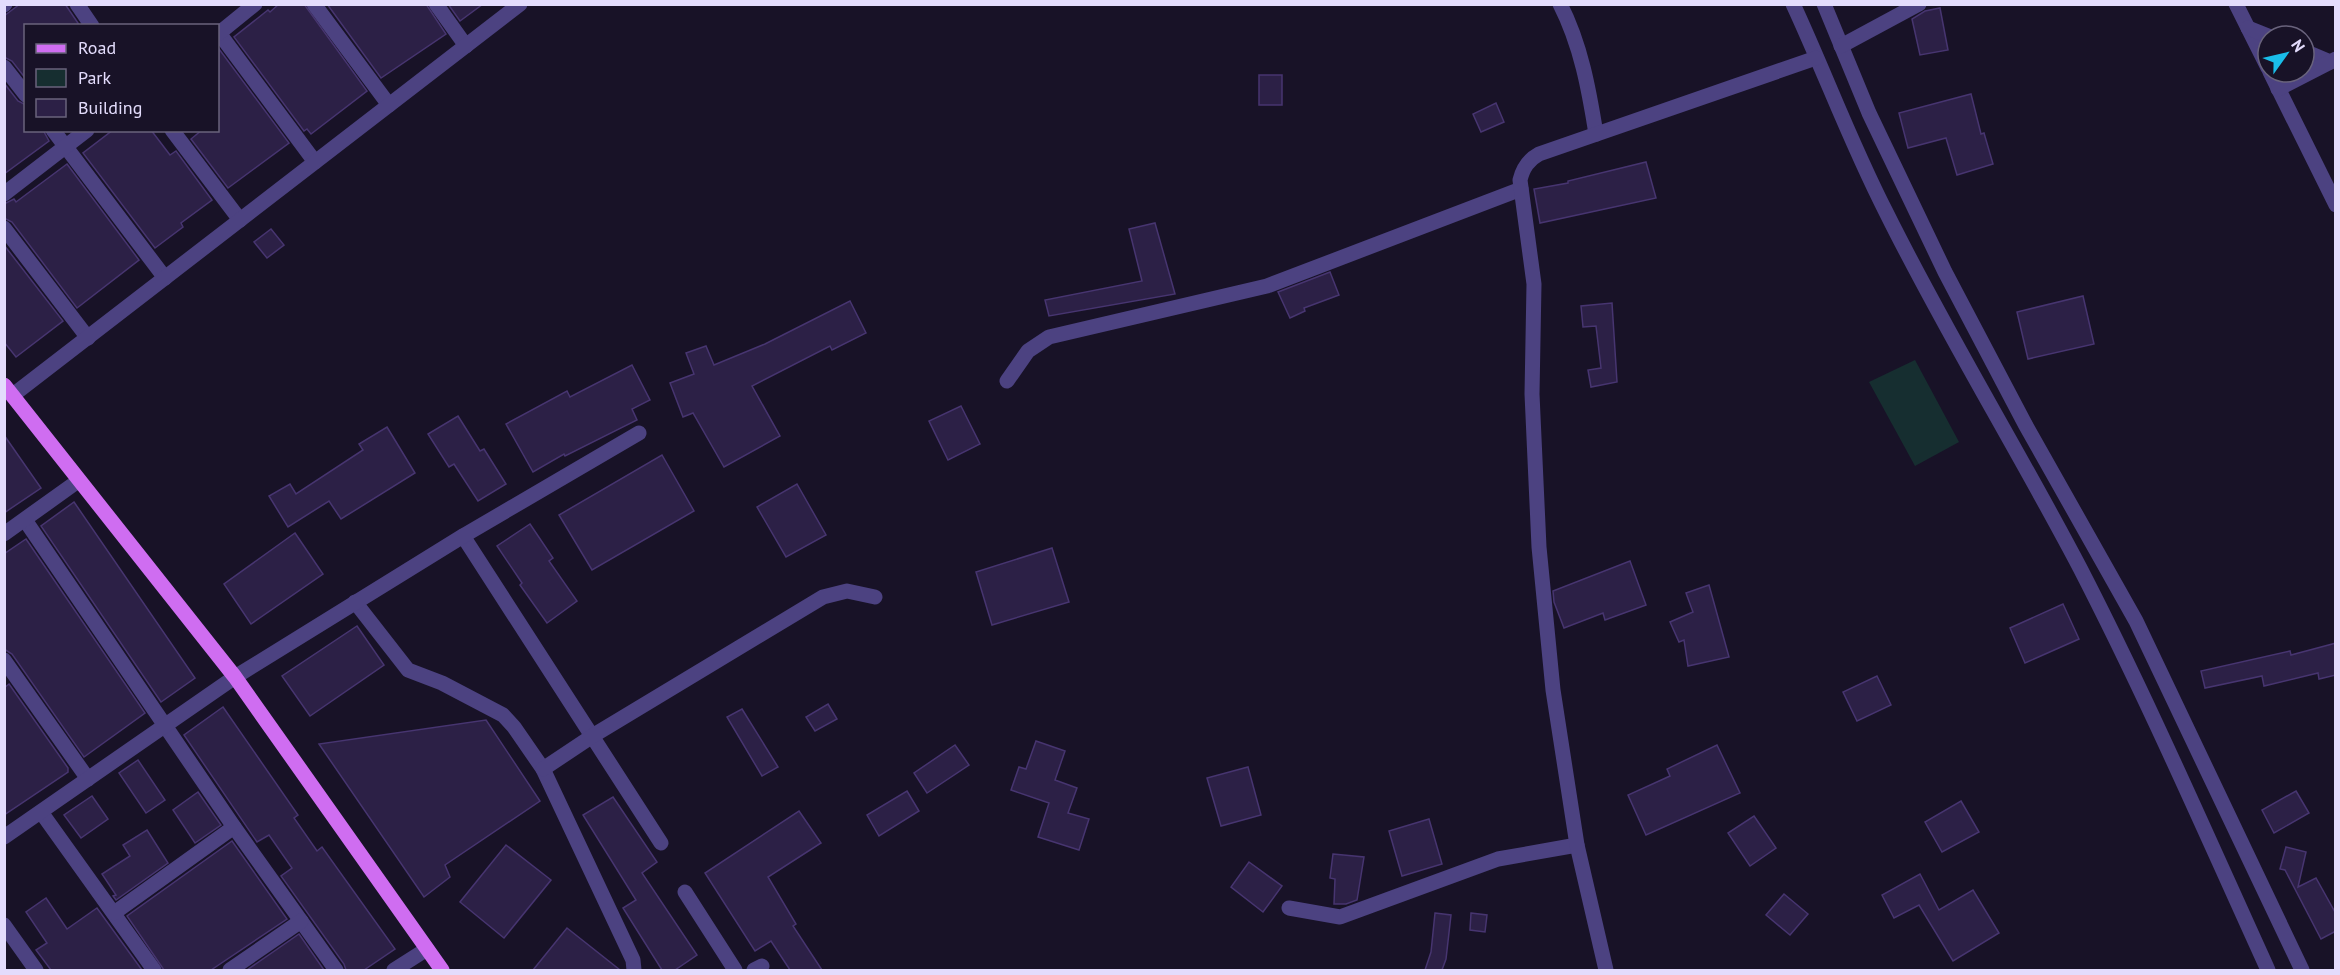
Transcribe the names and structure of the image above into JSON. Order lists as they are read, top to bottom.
{
  "legend": ["Road", "Park", "Building"],
  "north": "top right"
}
